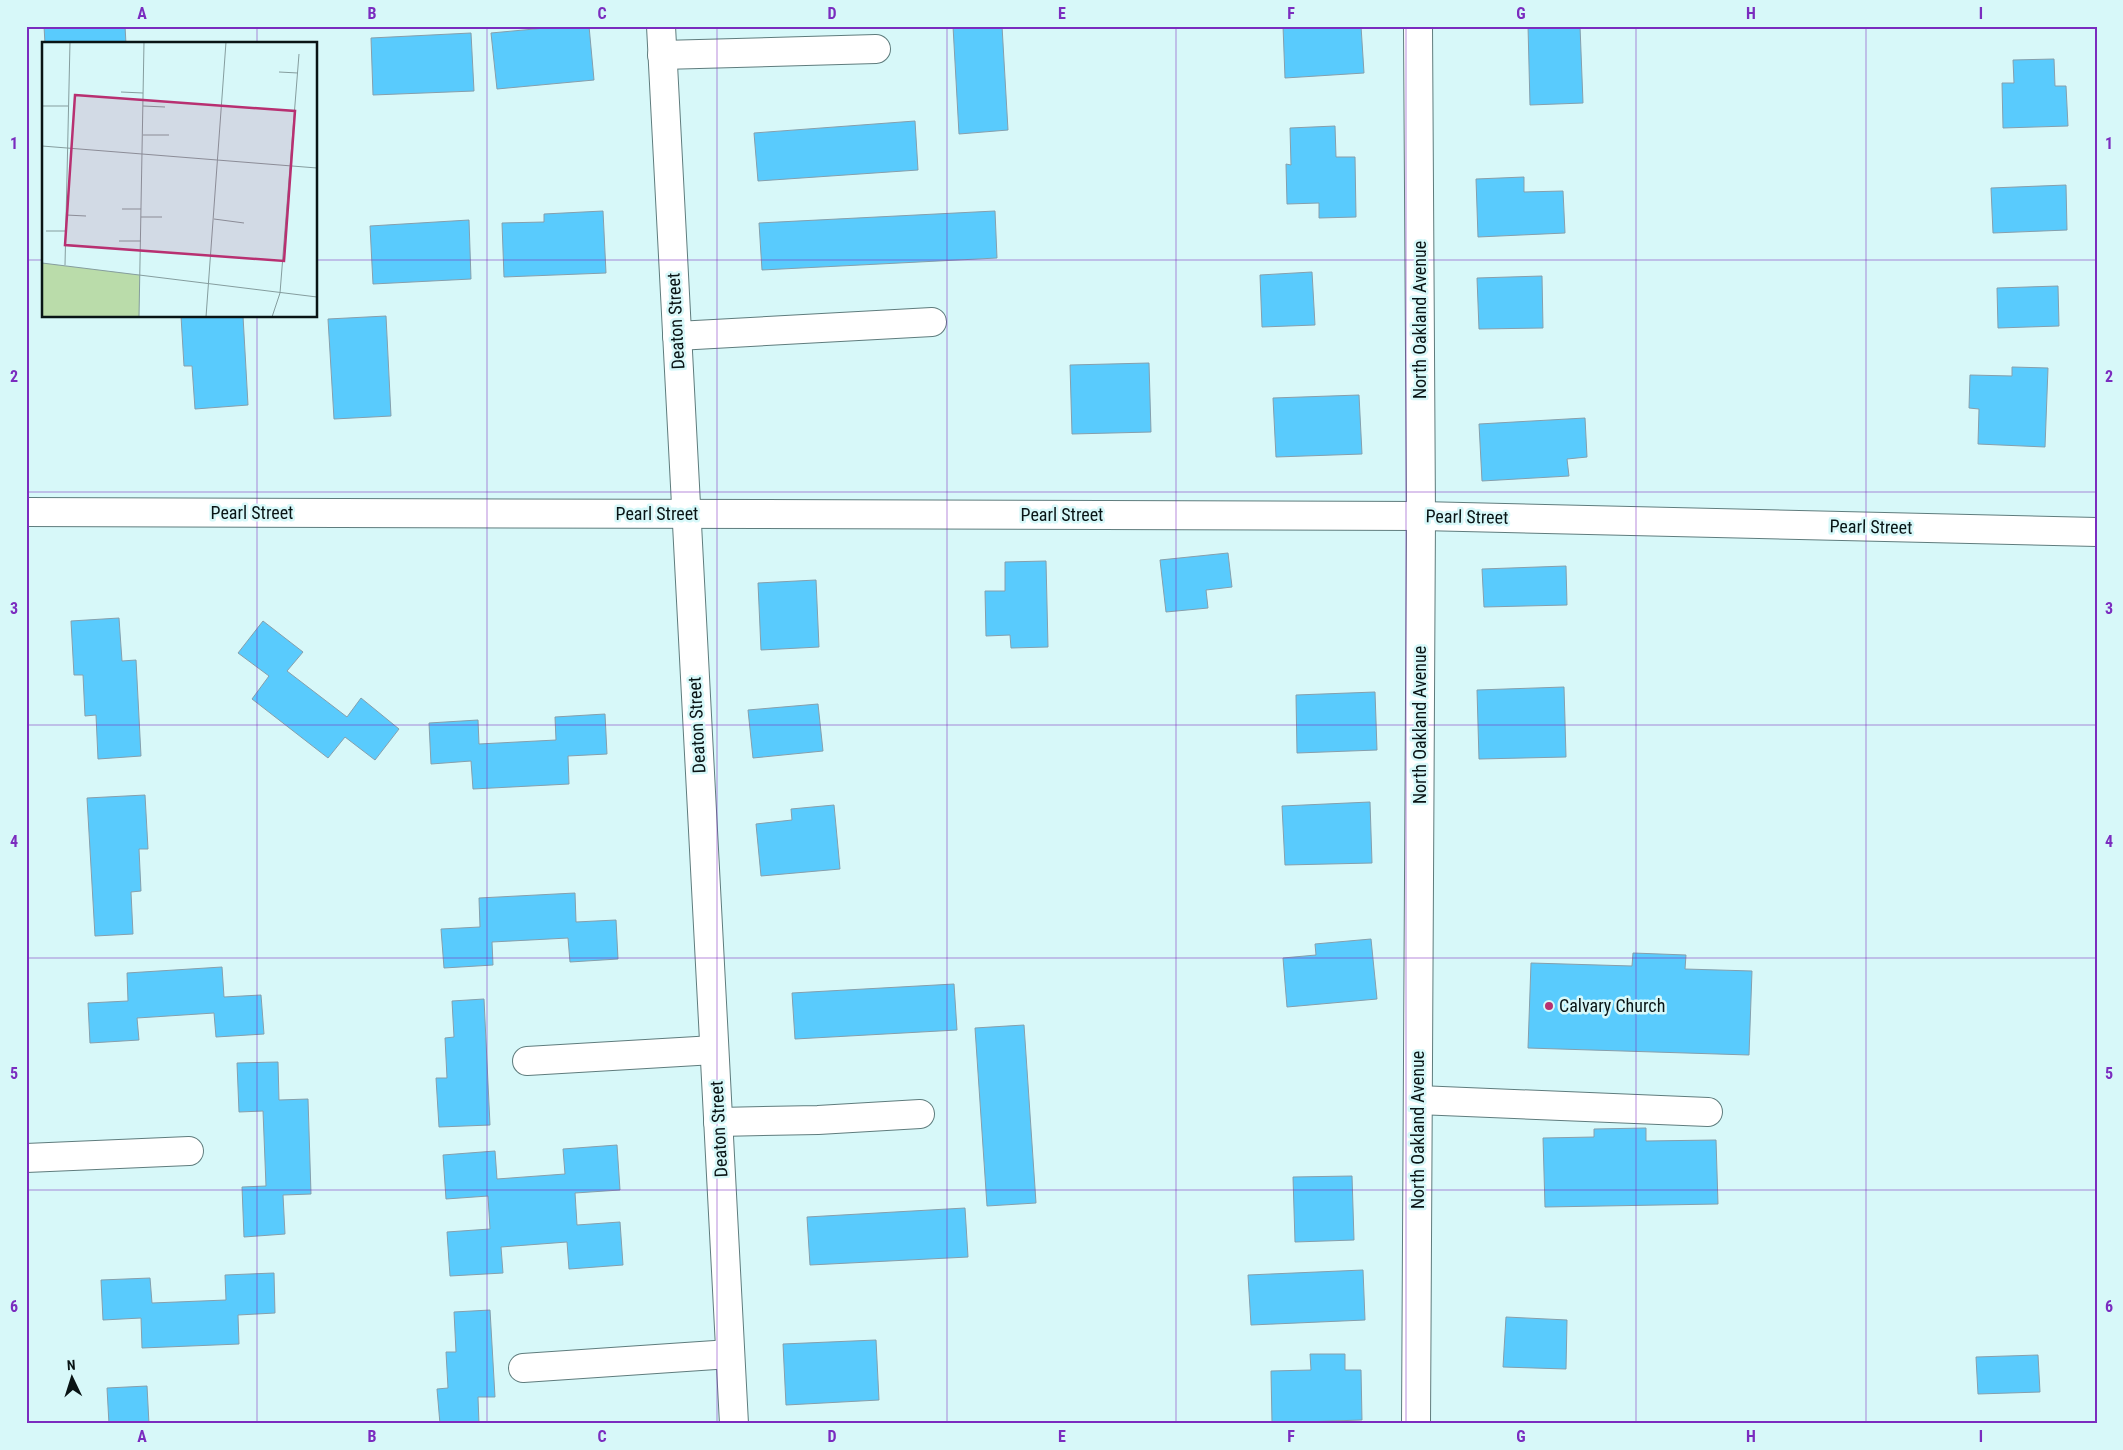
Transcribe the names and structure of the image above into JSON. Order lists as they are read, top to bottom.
{
  "streets": {
    "street": ["North Oakland Avenue", "Deaton Street", "Pearl Street"]
  },
  "crossings": [
    ["North Oakland Avenue", "Pearl Street"],
    ["Deaton Street", "Pearl Street"]
  ],
  "places": ["Calvary Church"],
  "north": "top",
  "grid": {
    "columns": [
      "A",
      "B",
      "C",
      "D",
      "E",
      "F",
      "G",
      "H",
      "I"
    ],
    "rows": [
      "1",
      "2",
      "3",
      "4",
      "5",
      "6"
    ]
  }
}
